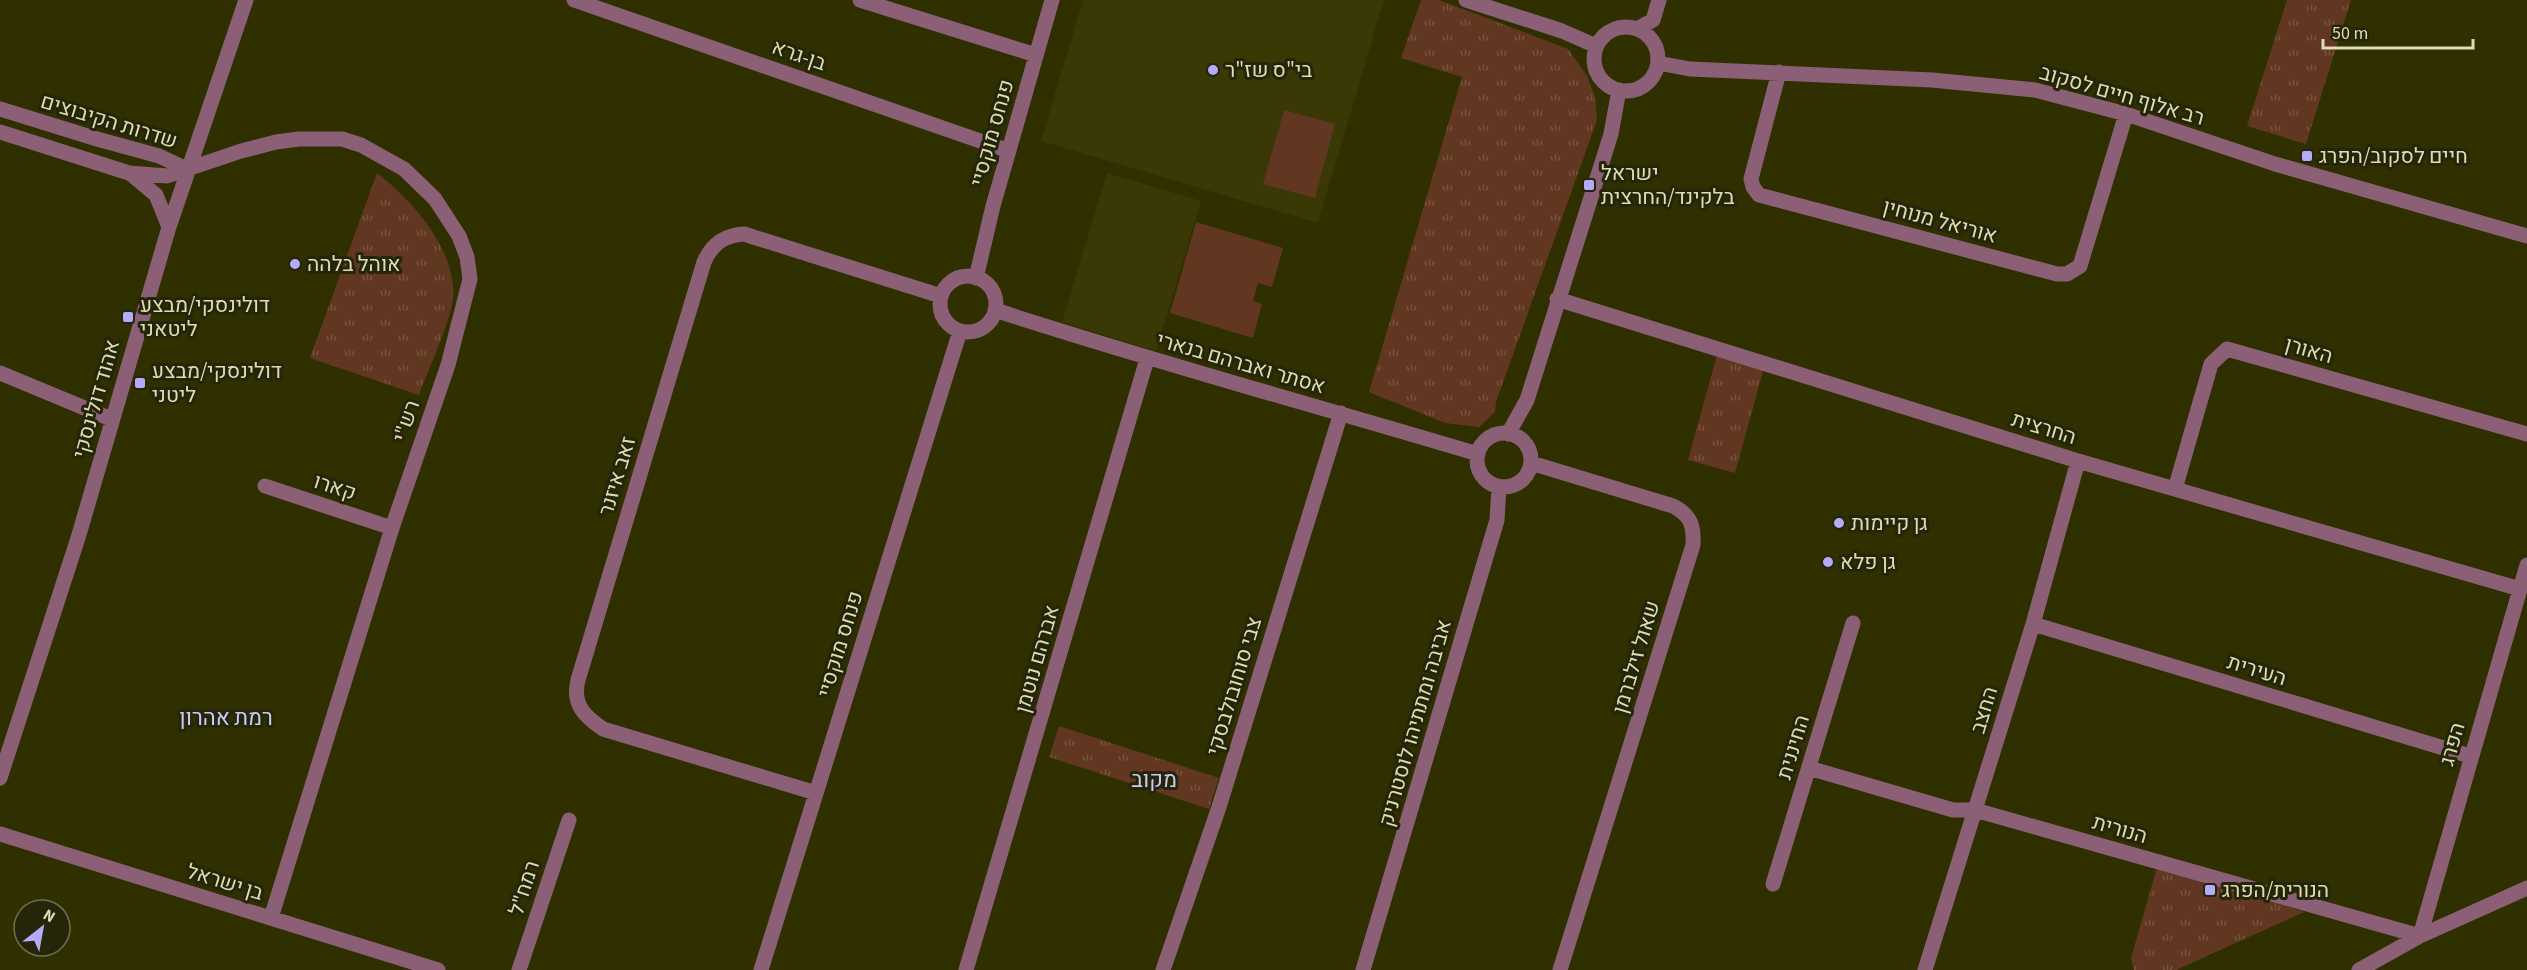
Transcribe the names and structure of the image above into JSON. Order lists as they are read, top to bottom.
{
  "streets": {
    "street": [
      "בן-גרא",
      "רב אלוף חיים לסקוב",
      "שדרות הקיבוצים",
      "פנחס מוקסיי",
      "אוריאל מנוחין",
      "האורן",
      "אסתר ואברהם בנארי",
      "אהוד דולינסקי",
      "רש\"י",
      "החרצית",
      "זאב איזנר",
      "קארו",
      "שאול זילברמן",
      "אברהם נוטמן",
      "העירית",
      "צבי סוחובולבסקי",
      "החצב",
      "אביבה ומתתיהו לוסטרניק",
      "הפרג",
      "החיננית",
      "הנורית",
      "בן ישראל",
      "רמח\"ל"
    ]
  },
  "crossings": [
    ["בן-גרא", "פנחס מוקסיי"],
    ["רב אלוף חיים לסקוב", "אוריאל מנוחין"],
    ["שדרות הקיבוצים", "אהוד דולינסקי"],
    ["שדרות הקיבוצים", "רש\"י"],
    ["פנחס מוקסיי", "אסתר ואברהם בנארי"],
    ["פנחס מוקסיי", "זאב איזנר"],
    ["האורן", "החרצית"],
    ["אסתר ואברהם בנארי", "זאב איזנר"],
    ["אסתר ואברהם בנארי", "שאול זילברמן"],
    ["אסתר ואברהם בנארי", "אברהם נוטמן"],
    ["אסתר ואברהם בנארי", "צבי סוחובולבסקי"],
    ["אסתר ואברהם בנארי", "אביבה ומתתיהו לוסטרניק"],
    ["אהוד דולינסקי", "רש\"י"],
    ["רש\"י", "קארו"],
    ["רש\"י", "בן ישראל"],
    ["החרצית", "החצב"],
    ["החרצית", "הפרג"],
    ["שאול זילברמן", "אביבה ומתתיהו לוסטרניק"],
    ["העירית", "החצב"],
    ["העירית", "הפרג"],
    ["החצב", "הנורית"],
    ["הפרג", "הנורית"],
    ["החיננית", "הנורית"]
  ],
  "districts": ["רמת אהרון", "מקוב"],
  "places": {
    "other": [
      "בי\"ס שז\"ר",
      "אוהל בלהה",
      "גן קיימות",
      "גן פלא"
    ],
    "transit": [
      "חיים לסקוב/הפרג",
      "ישראל בלקינד/החרצית",
      "דולינסקי/מבצע ליטאני",
      "דולינסקי/מבצע ליטני",
      "הנורית/הפרג"
    ]
  },
  "scale_bar": "50 m",
  "north": "top right"
}
